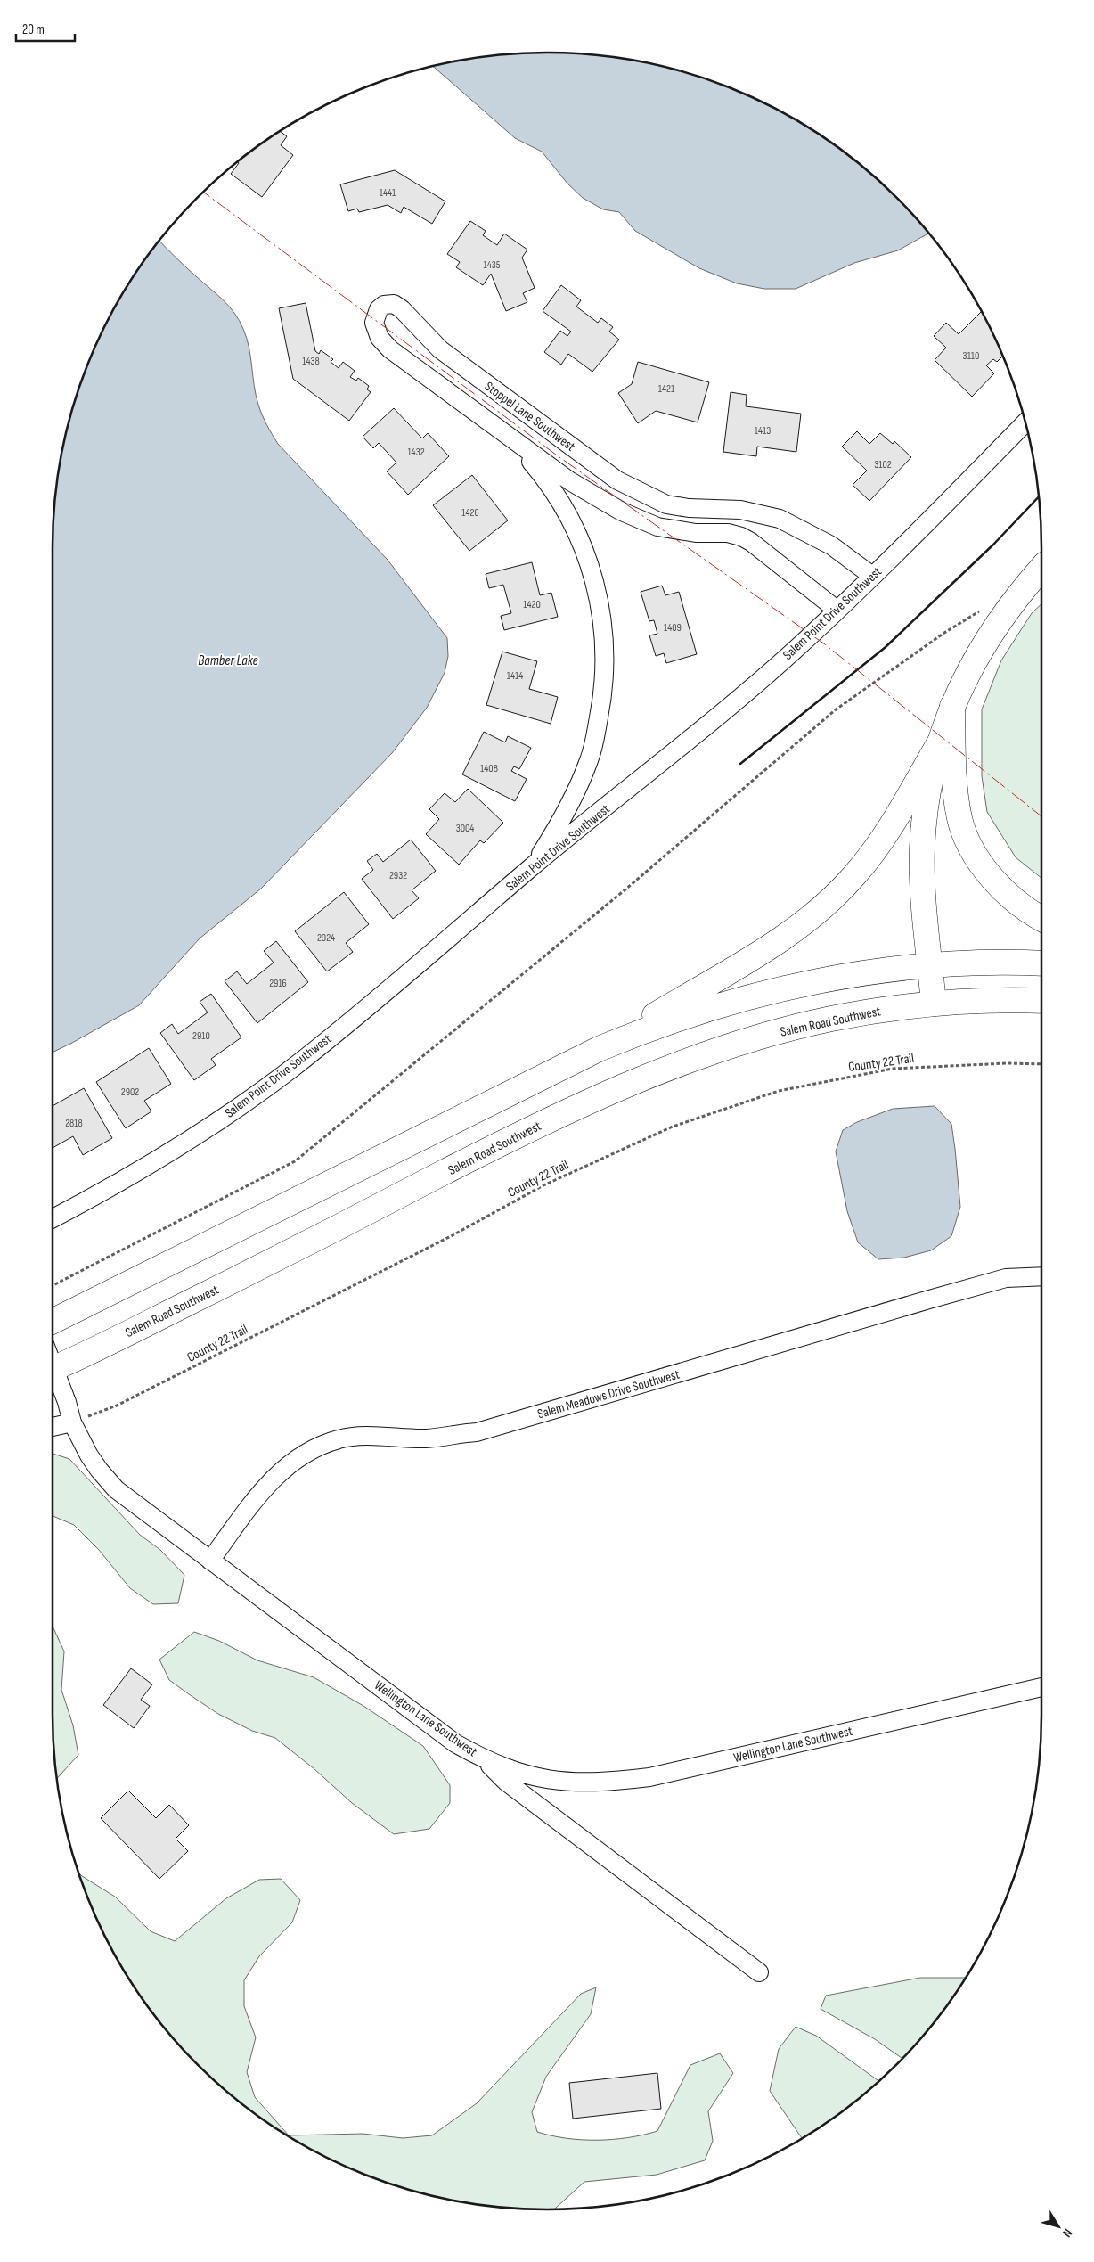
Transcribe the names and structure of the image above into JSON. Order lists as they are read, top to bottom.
{
  "streets": {
    "main road": ["Salem Road Southwest"],
    "street": [
      "Stoppel Lane Southwest",
      "Salem Point Drive Southwest",
      "Salem Meadows Drive Southwest",
      "Wellington Lane Southwest"
    ],
    "path": ["County 22 Trail"]
  },
  "crossings": [
    ["Stoppel Lane Southwest", "Salem Point Drive Southwest"],
    ["County 22 Trail", "Wellington Lane Southwest"],
    ["Salem Meadows Drive Southwest", "Wellington Lane Southwest"]
  ],
  "water": ["Bamber Lake"],
  "house_numbers": [
    "1441",
    "1435",
    "3110",
    "1438",
    "1421",
    "1413",
    "1432",
    "3102",
    "1426",
    "1420",
    "1409",
    "1414",
    "1408",
    "3004",
    "2932",
    "2924",
    "2916",
    "2910",
    "2902",
    "2818"
  ],
  "scale_bar": "20 m",
  "north": "bottom right"
}
